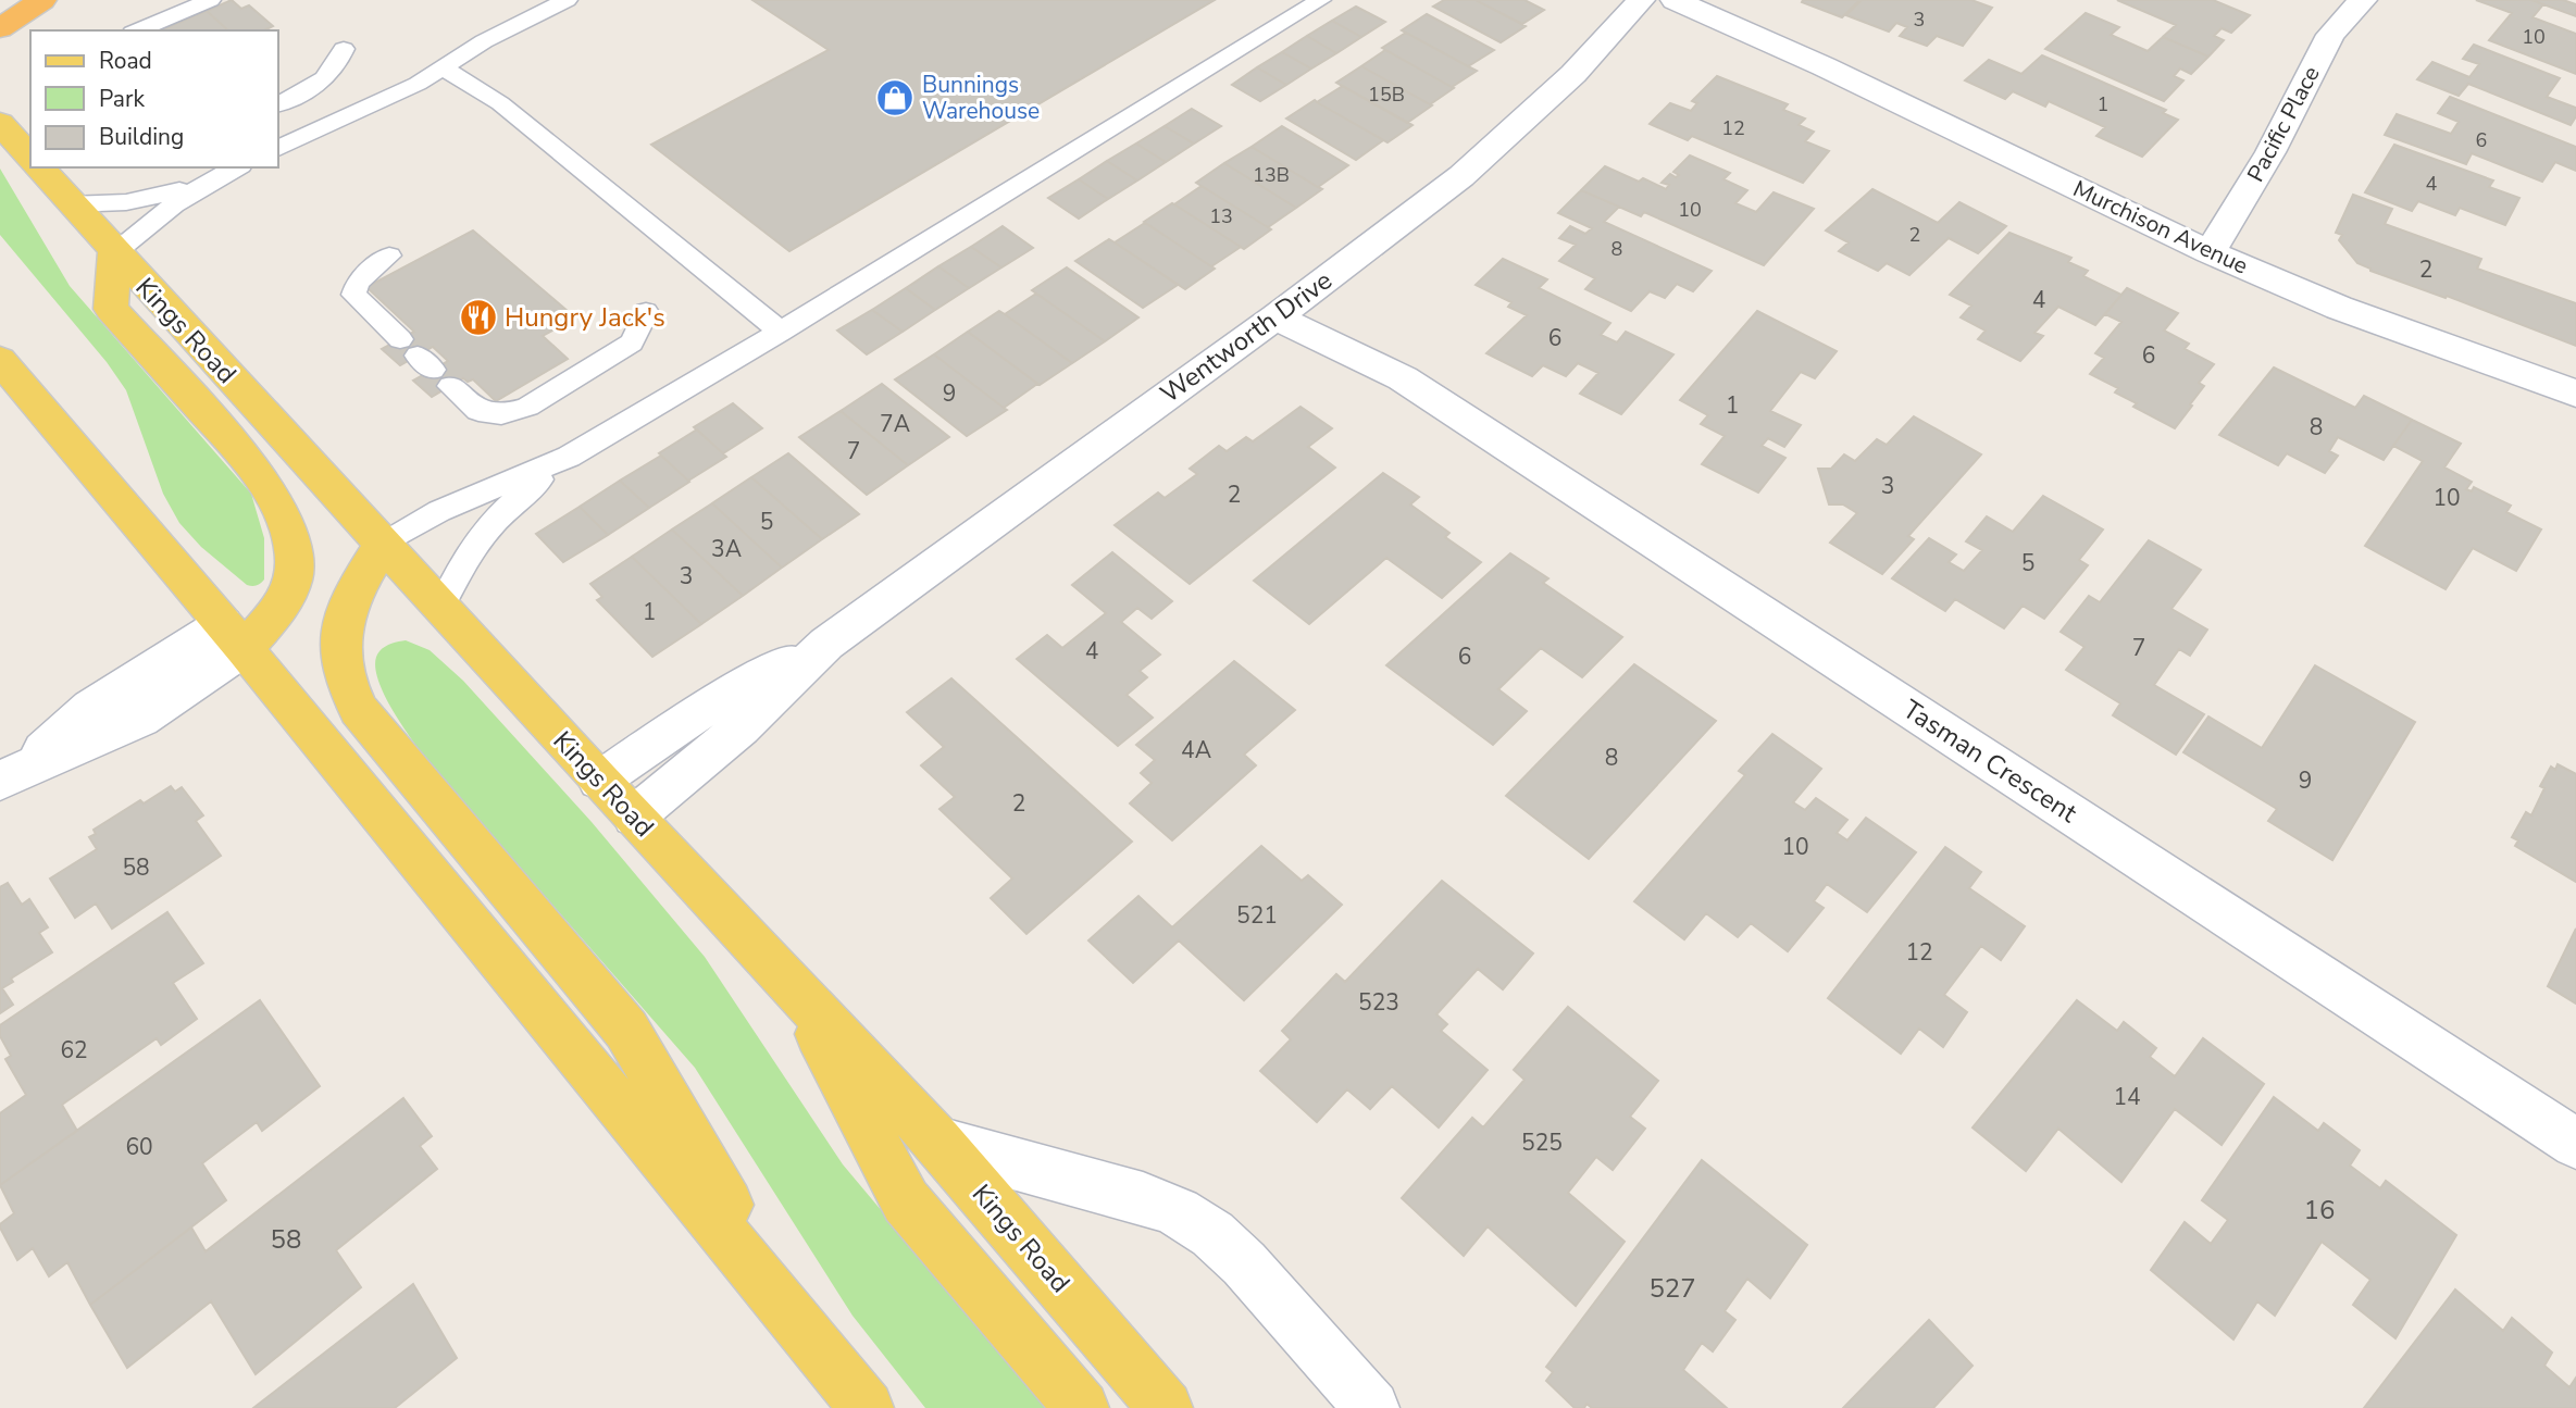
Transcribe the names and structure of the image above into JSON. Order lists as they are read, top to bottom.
{
  "streets": {
    "main road": ["Kings Road"],
    "street": [
      "Pacific Place",
      "Murchison Avenue",
      "Wentworth Drive",
      "Tasman Crescent"
    ]
  },
  "crossings": [
    ["Pacific Place", "Murchison Avenue"],
    ["Murchison Avenue", "Wentworth Drive"],
    ["Kings Road", "Wentworth Drive"],
    ["Wentworth Drive", "Tasman Crescent"]
  ],
  "places": {
    "shop": ["Bunnings Warehouse"],
    "restaurant": ["Hungry Jack's"]
  },
  "house_numbers": [
    "3",
    "10",
    "15B",
    "1",
    "12",
    "6",
    "13B",
    "4",
    "10",
    "13",
    "2",
    "8",
    "2",
    "4",
    "6",
    "6",
    "9",
    "1",
    "7A",
    "8",
    "7",
    "3",
    "2",
    "10",
    "5",
    "3A",
    "5",
    "3",
    "1",
    "7",
    "4",
    "6",
    "4A",
    "8",
    "9",
    "2",
    "10",
    "58",
    "521",
    "12",
    "523",
    "62",
    "14",
    "525",
    "60",
    "16",
    "58",
    "527"
  ],
  "legend": ["Road", "Park", "Building"]
}
